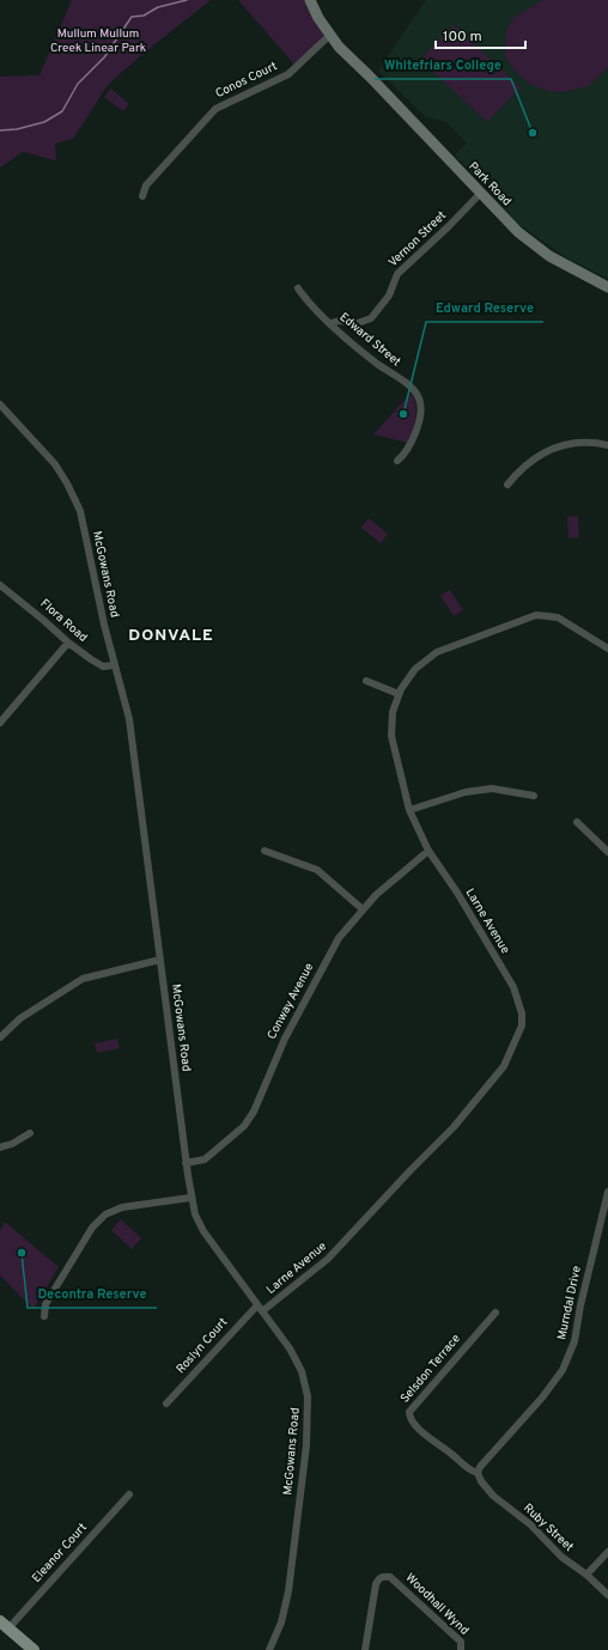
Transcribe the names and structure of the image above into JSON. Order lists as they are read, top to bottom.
{
  "streets": {
    "street": [
      "Conos Court",
      "Park Road",
      "Vernon Street",
      "Edward Street",
      "McGowans Road",
      "Flora Road",
      "Larne Avenue",
      "Conway Avenue",
      "Murndal Drive",
      "Roslyn Court",
      "Selsdon Terrace",
      "Ruby Street",
      "Eleanor Court",
      "Woodhall Wynd"
    ]
  },
  "crossings": [
    ["Conos Court", "Park Road"],
    ["Park Road", "Vernon Street"],
    ["Vernon Street", "Edward Street"],
    ["McGowans Road", "Flora Road"],
    ["McGowans Road", "Larne Avenue"],
    ["McGowans Road", "Conway Avenue"],
    ["McGowans Road", "Roslyn Court"],
    ["Larne Avenue", "Conway Avenue"],
    ["Larne Avenue", "Roslyn Court"],
    ["Murndal Drive", "Selsdon Terrace"],
    ["Murndal Drive", "Ruby Street"],
    ["Selsdon Terrace", "Ruby Street"]
  ],
  "districts": ["DONVALE"],
  "parks": ["Mullum Mullum Creek Linear Park"],
  "places": ["Whitefriars College", "Edward Reserve", "Decontra Reserve"],
  "scale_bar": "100 m"
}
